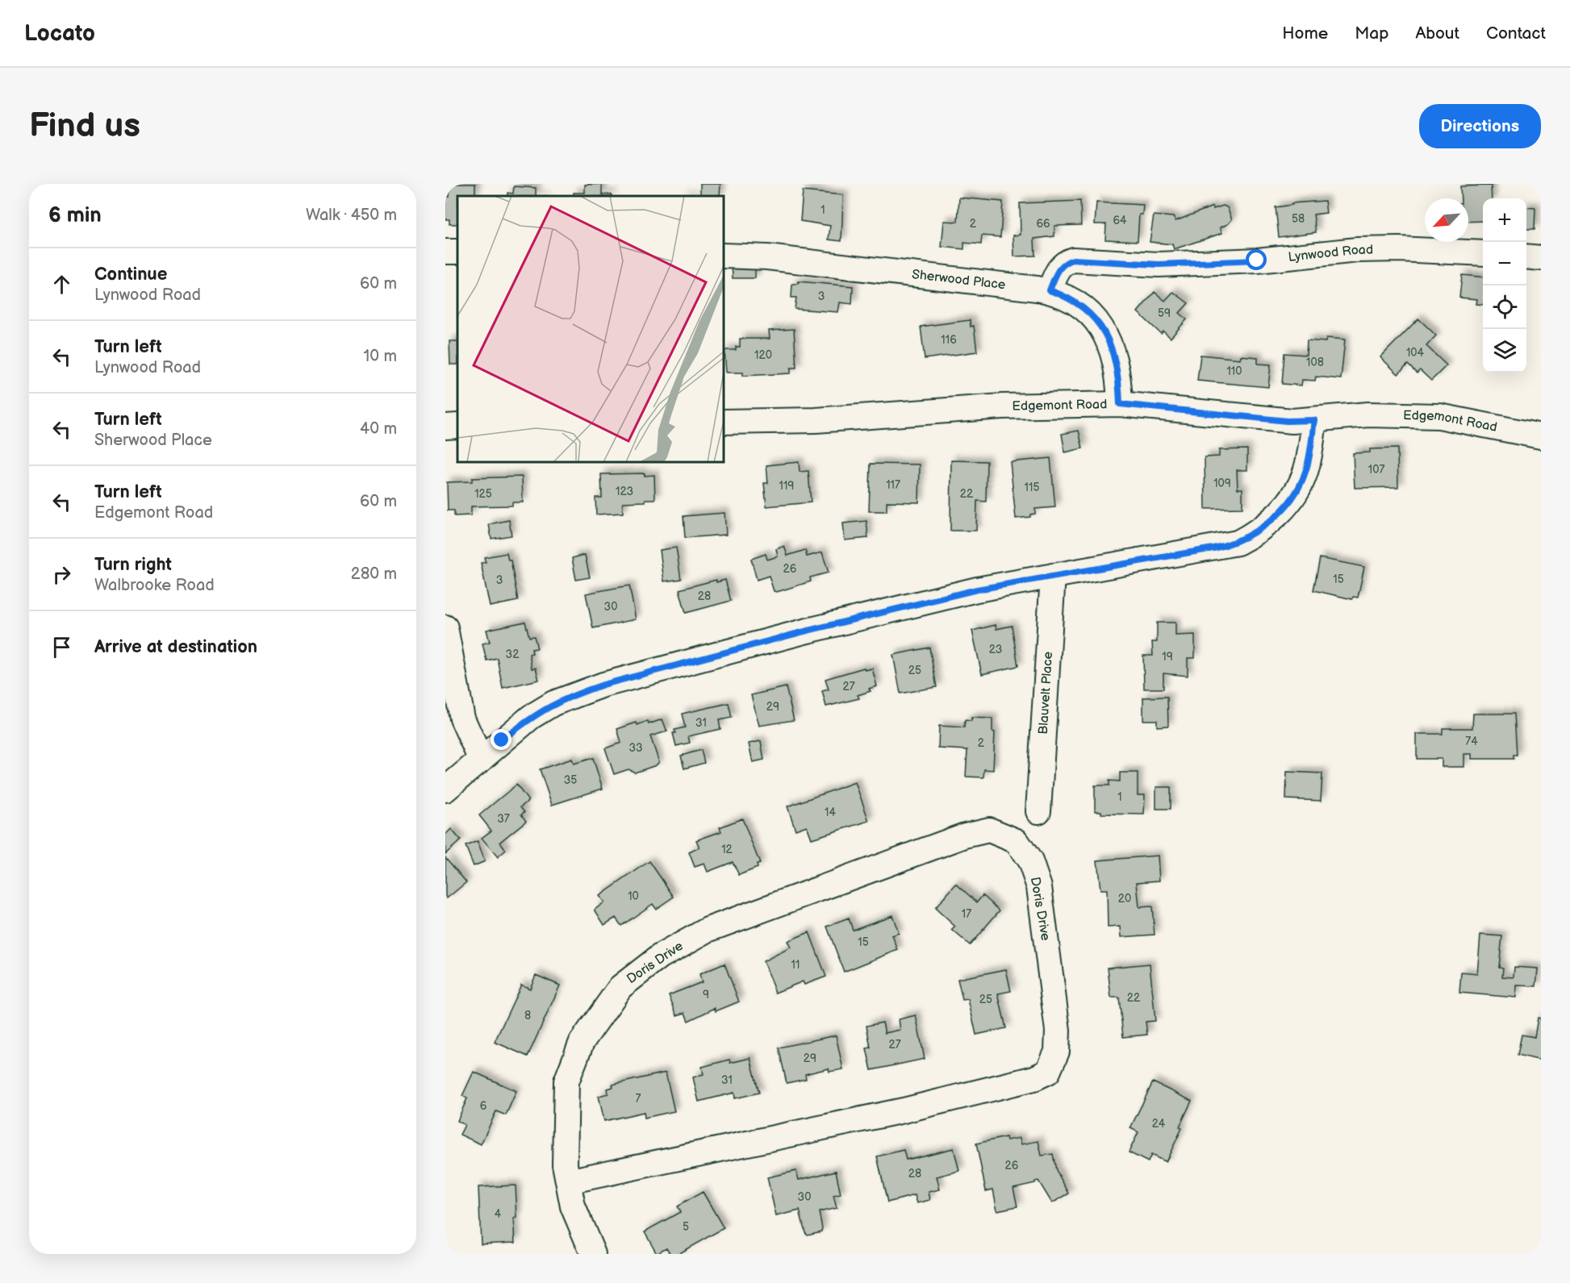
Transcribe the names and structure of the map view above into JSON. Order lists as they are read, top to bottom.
{
  "streets": {
    "street": [
      "Lynwood Road",
      "Sherwood Place",
      "Edgemont Road",
      "Blauvelt Place",
      "Doris Drive"
    ]
  },
  "crossings": [
    ["Lynwood Road", "Sherwood Place"],
    ["Sherwood Place", "Edgemont Road"]
  ],
  "house_numbers": [
    "1",
    "58",
    "64",
    "2",
    "66",
    "3",
    "59",
    "116",
    "104",
    "120",
    "108",
    "110",
    "107",
    "109",
    "117",
    "119",
    "115",
    "123",
    "125",
    "22",
    "26",
    "15",
    "3",
    "28",
    "30",
    "23",
    "32",
    "19",
    "25",
    "27",
    "29",
    "31",
    "74",
    "2",
    "33",
    "35",
    "1",
    "14",
    "37",
    "12",
    "10",
    "20",
    "17",
    "15",
    "11",
    "9",
    "22",
    "25",
    "8",
    "27",
    "29",
    "31",
    "7",
    "6",
    "24",
    "26",
    "28",
    "30",
    "4",
    "5"
  ],
  "north": "bottom left",
  "page": {
    "header": "Locato",
    "nav": [
      "Home",
      "Map",
      "About",
      "Contact"
    ],
    "buttons": "Directions",
    "title": "Find us",
    "heading": ["6 min", "Walk · 450 m"],
    "map_buttons": ["+", "−"],
    "list": [
      ["Continue", "Lynwood Road", "60 m"],
      ["Turn left", "Lynwood Road", "10 m"],
      ["Turn left", "Sherwood Place", "40 m"],
      ["Turn left", "Edgemont Road", "60 m"],
      ["Turn right", "Walbrooke Road", "280 m"],
      "Arrive at destination"
    ]
  }
}
